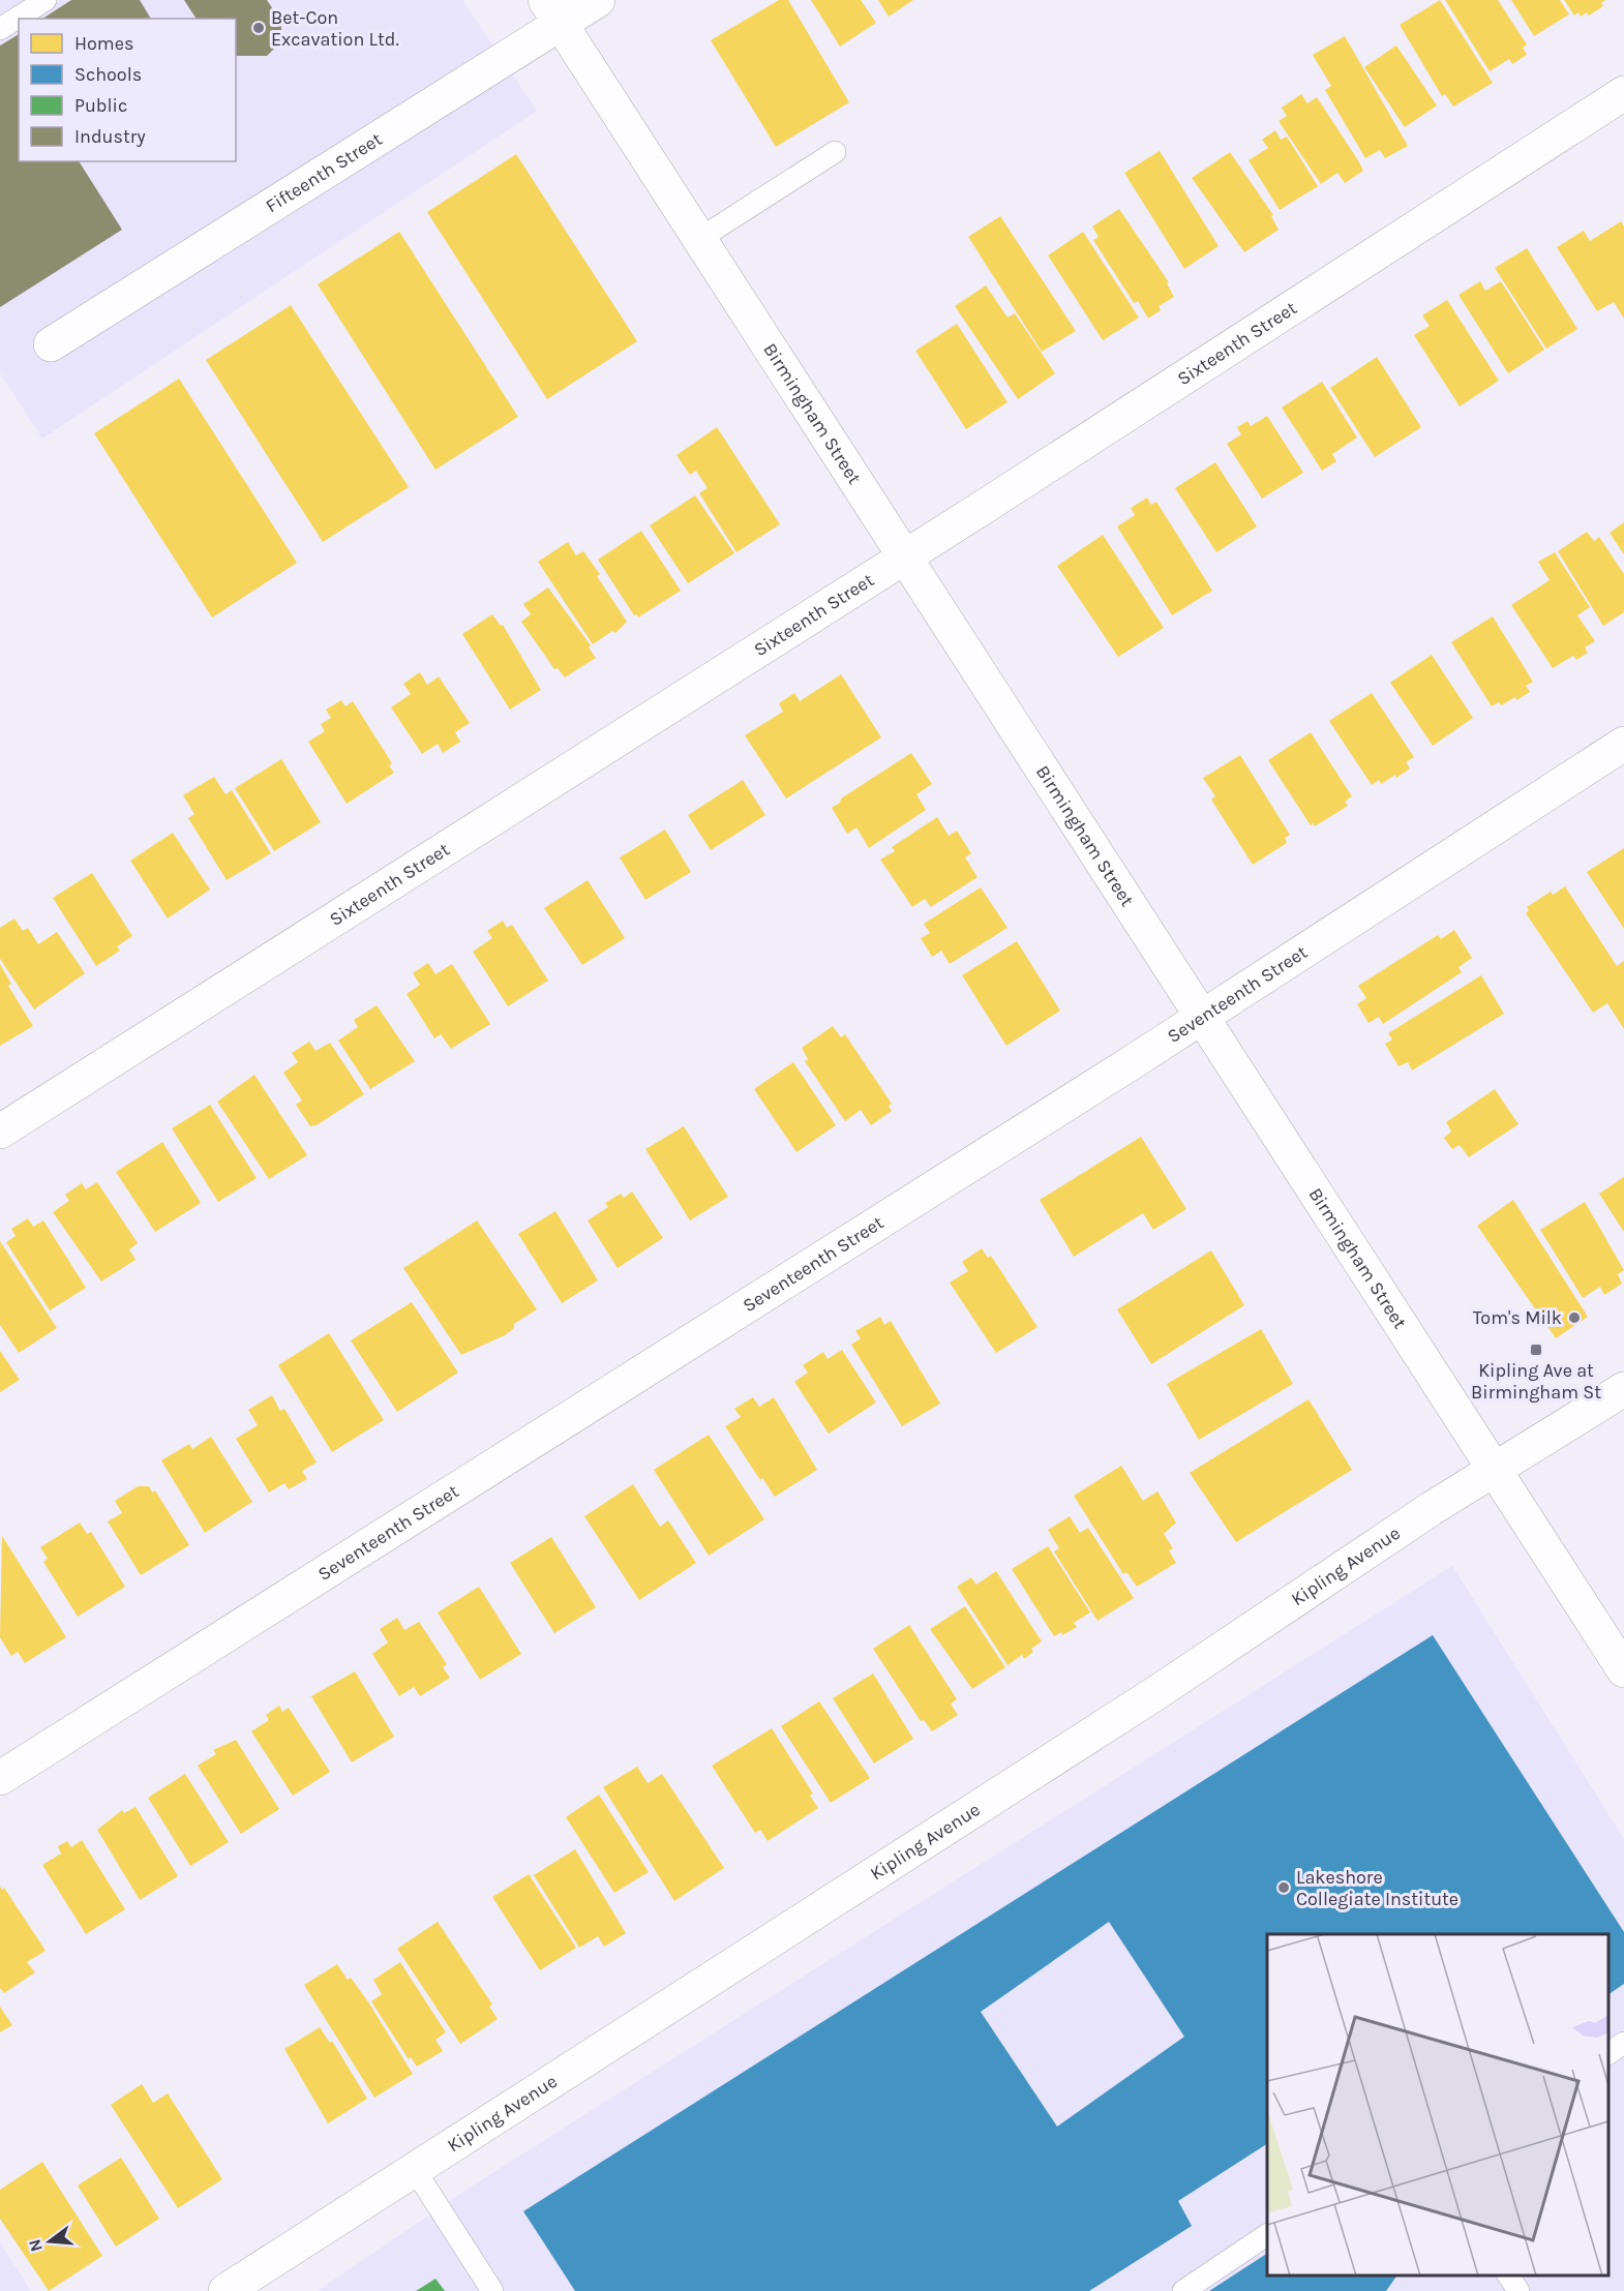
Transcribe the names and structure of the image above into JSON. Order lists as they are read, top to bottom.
{
  "streets": {
    "street": [
      "Fifteenth Street",
      "Sixteenth Street",
      "Birmingham Street",
      "Seventeenth Street",
      "Kipling Avenue"
    ]
  },
  "crossings": [
    ["Fifteenth Street", "Birmingham Street"],
    ["Sixteenth Street", "Birmingham Street"],
    ["Birmingham Street", "Seventeenth Street"],
    ["Birmingham Street", "Kipling Avenue"]
  ],
  "places": {
    "other": ["Bet-Con Excavation Ltd.", "Tom's Milk", "Lakeshore Collegiate Institute"],
    "transit": ["Kipling Ave at Birmingham St"]
  },
  "legend": [
    "Homes",
    "Schools",
    "Public",
    "Industry"
  ],
  "north": "left"
}
